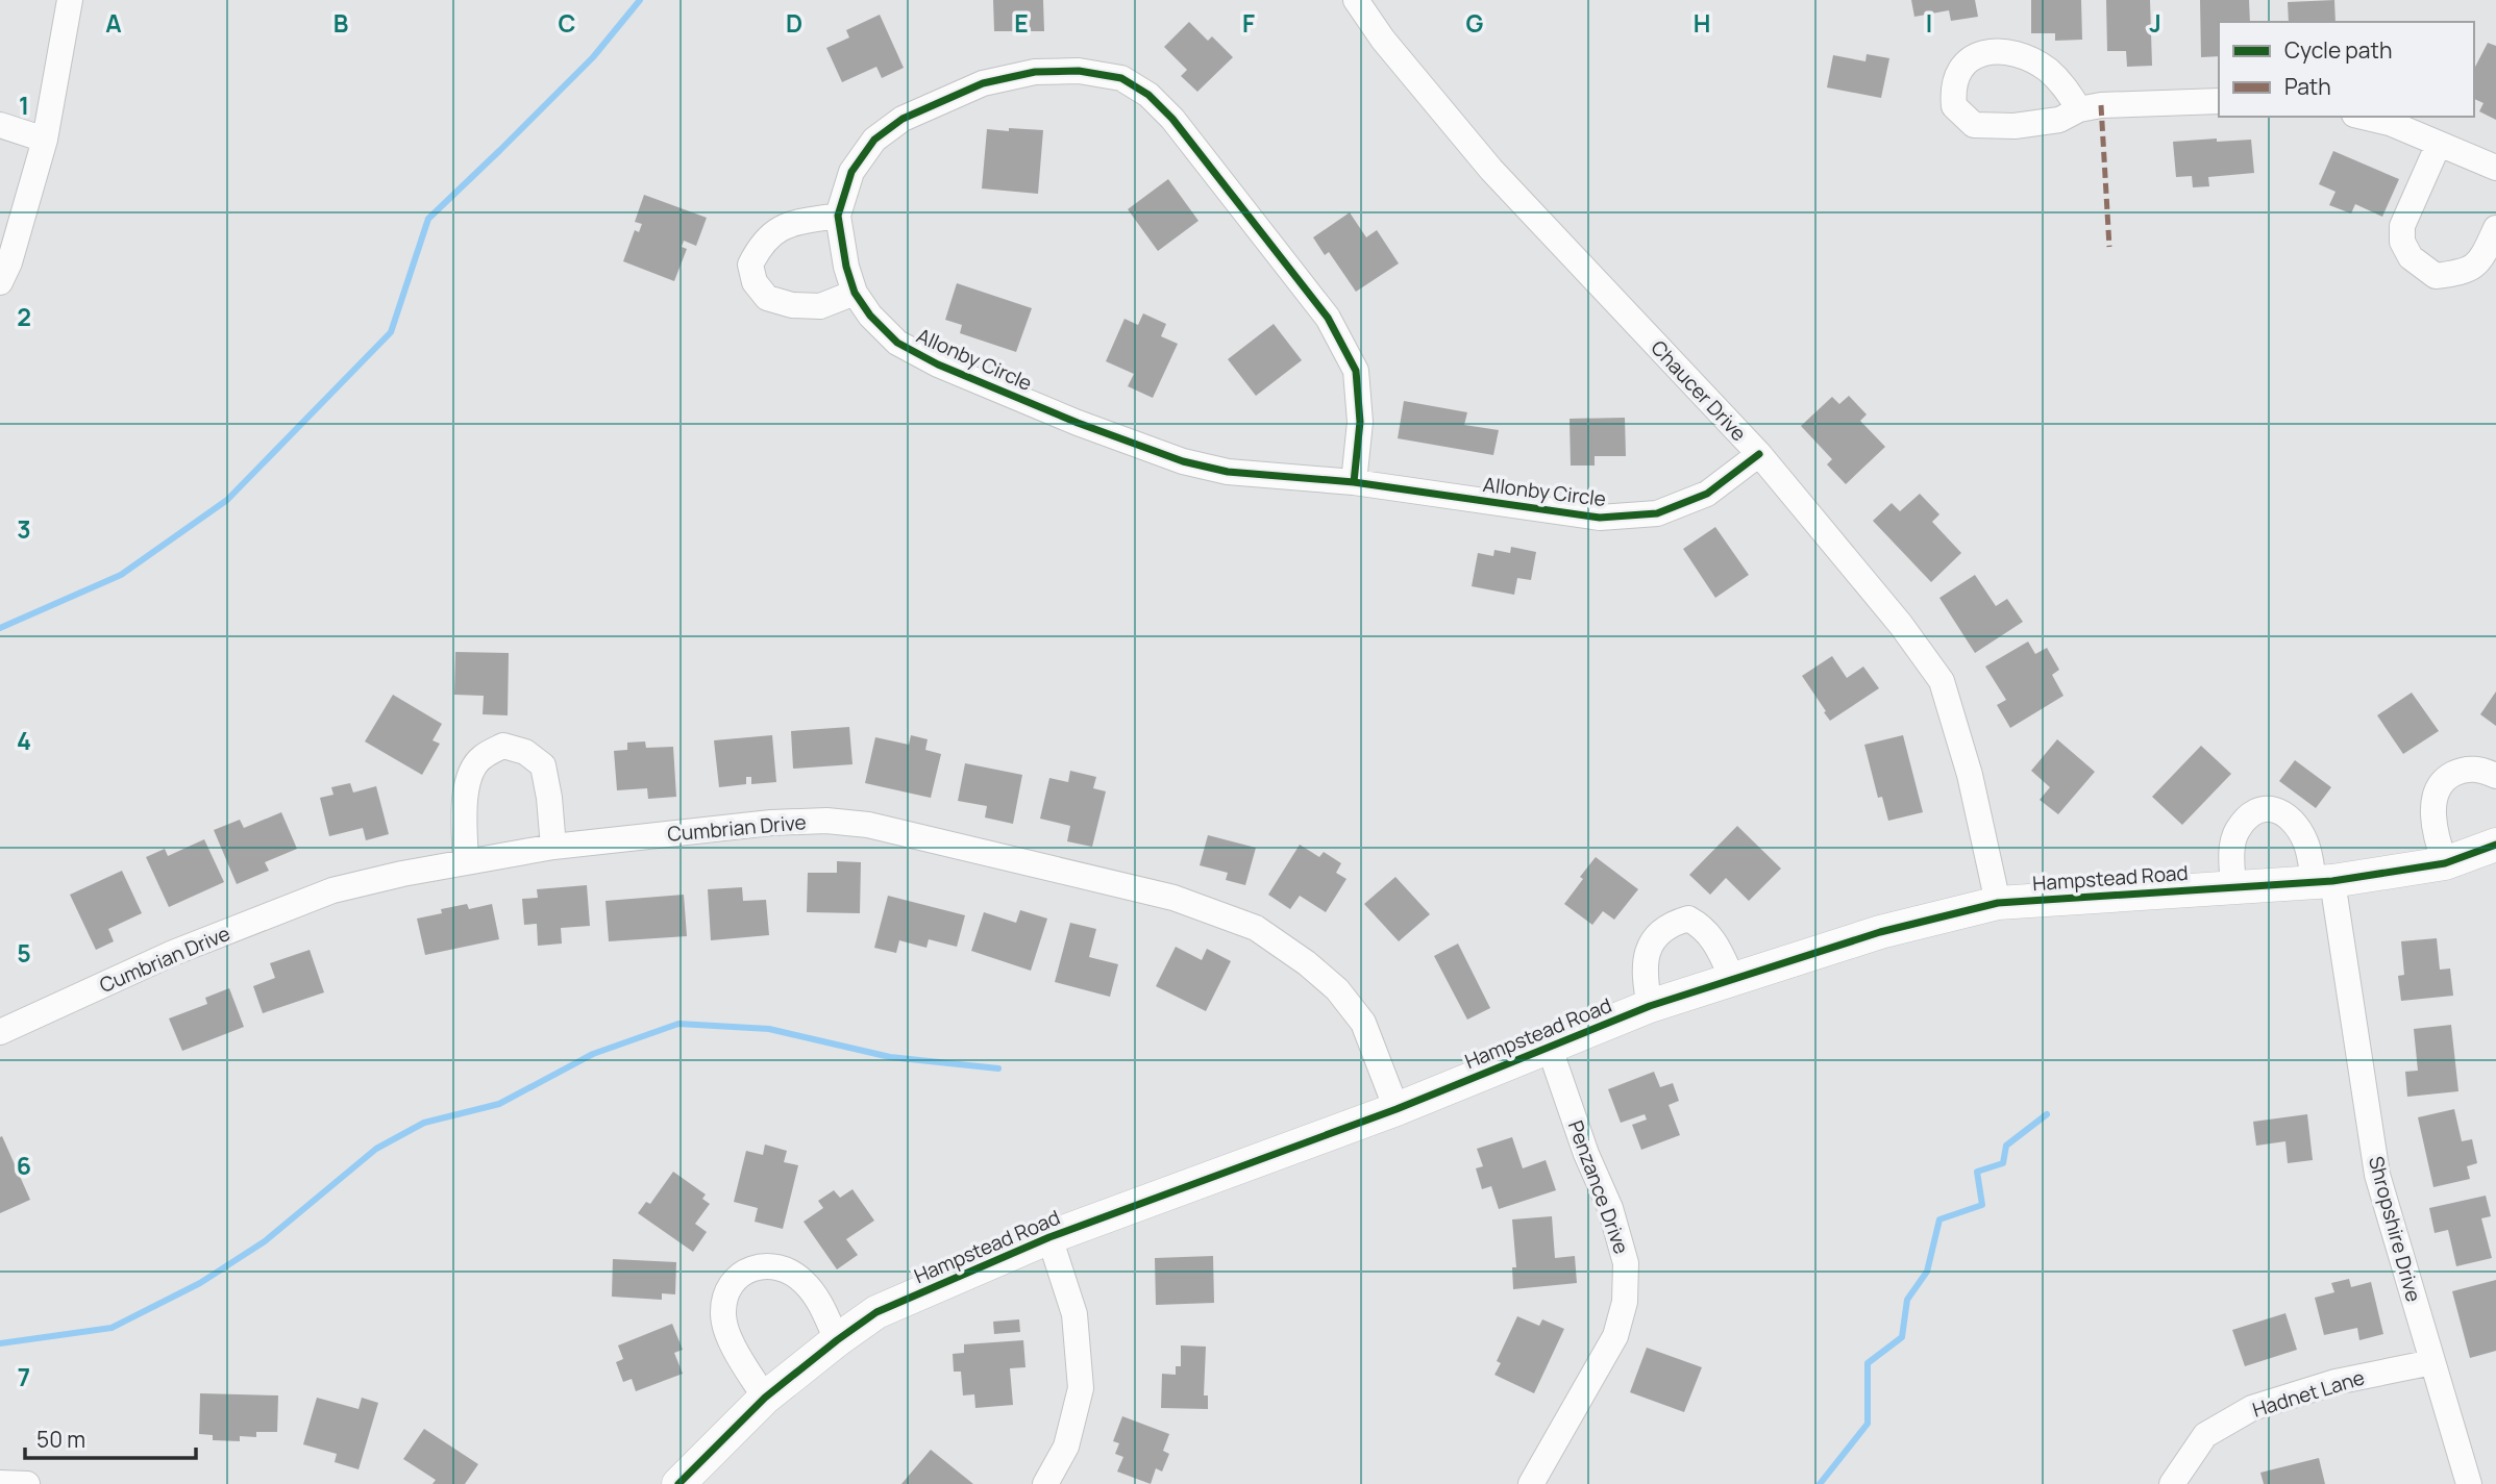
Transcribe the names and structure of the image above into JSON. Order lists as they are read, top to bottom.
{
  "streets": {
    "street": [
      "Allonby Circle",
      "Chaucer Drive",
      "Cumbrian Drive",
      "Hampstead Road",
      "Penzance Drive",
      "Shropshire Drive",
      "Hadnet Lane"
    ]
  },
  "crossings": [
    ["Allonby Circle", "Chaucer Drive"],
    ["Chaucer Drive", "Hampstead Road"],
    ["Cumbrian Drive", "Hampstead Road"],
    ["Hampstead Road", "Penzance Drive"],
    ["Hampstead Road", "Shropshire Drive"],
    ["Shropshire Drive", "Hadnet Lane"]
  ],
  "legend": ["Cycle path", "Path"],
  "scale_bar": "50 m",
  "grid": {
    "columns": [
      "A",
      "B",
      "C",
      "D",
      "E",
      "F",
      "G",
      "H",
      "I",
      "J"
    ],
    "rows": [
      "1",
      "2",
      "3",
      "4",
      "5",
      "6",
      "7"
    ]
  }
}
